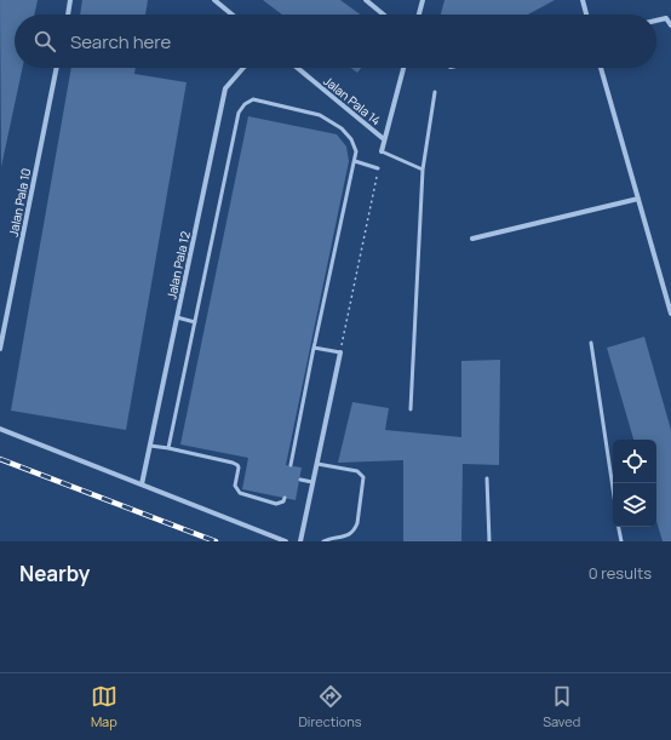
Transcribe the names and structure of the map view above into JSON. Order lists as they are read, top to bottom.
{
  "streets": {
    "street": ["Jalan Pala 14", "Jalan Pala 10", "Jalan Pala 12"]
  },
  "page": {
    "search": "Search here",
    "heading": ["Nearby", "0 results"],
    "nav": ["Map", "Directions", "Saved"]
  }
}
